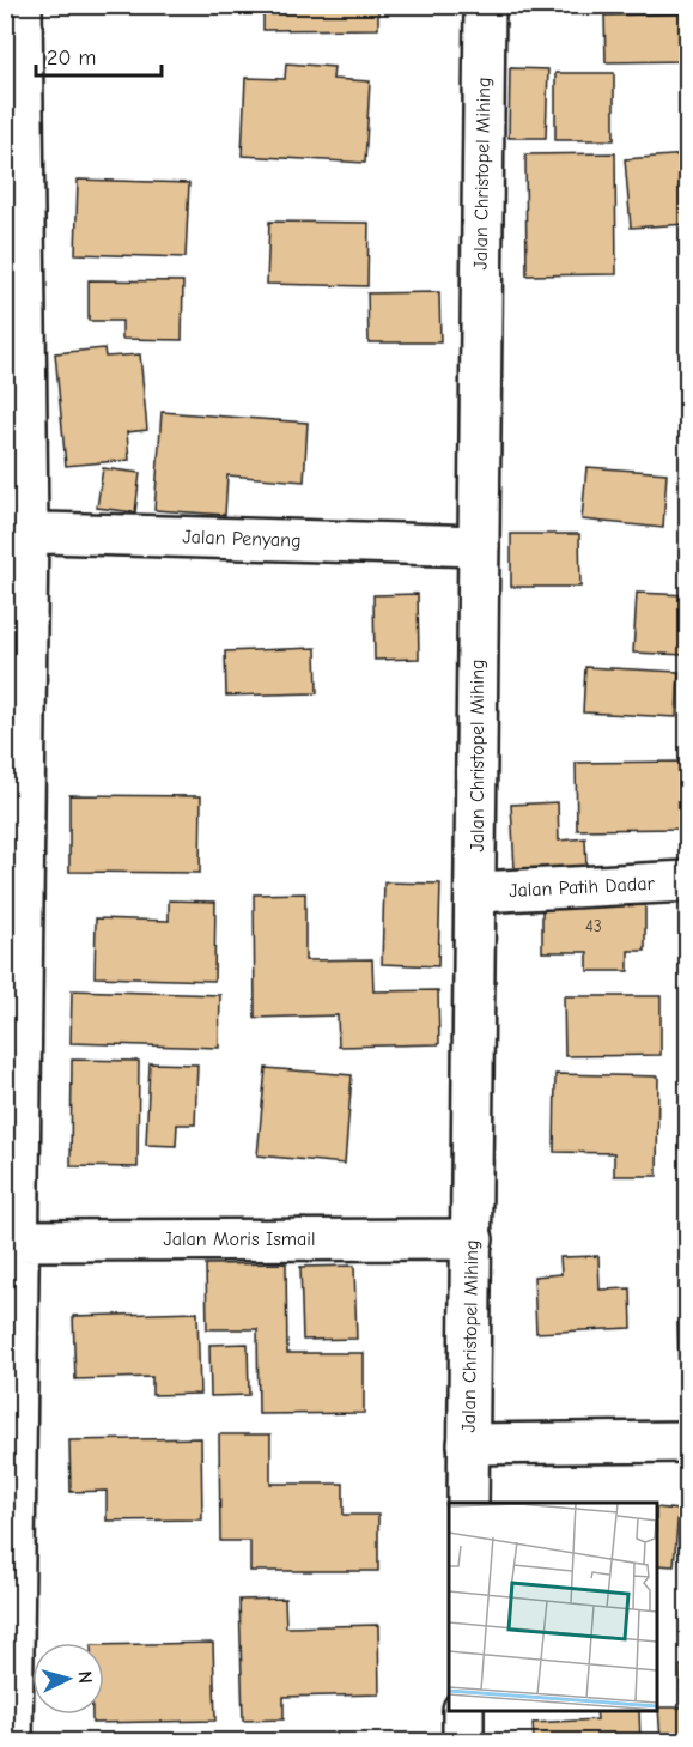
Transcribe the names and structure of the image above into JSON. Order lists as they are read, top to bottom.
{
  "streets": {
    "street": [
      "Jalan Christopel Mihing",
      "Jalan Penyang",
      "Jalan Patih Dadar",
      "Jalan Moris Ismail"
    ]
  },
  "crossings": [
    ["Jalan Christopel Mihing", "Jalan Penyang"],
    ["Jalan Christopel Mihing", "Jalan Patih Dadar"],
    ["Jalan Christopel Mihing", "Jalan Moris Ismail"]
  ],
  "house_numbers": ["43"],
  "scale_bar": "20 m",
  "north": "right"
}
